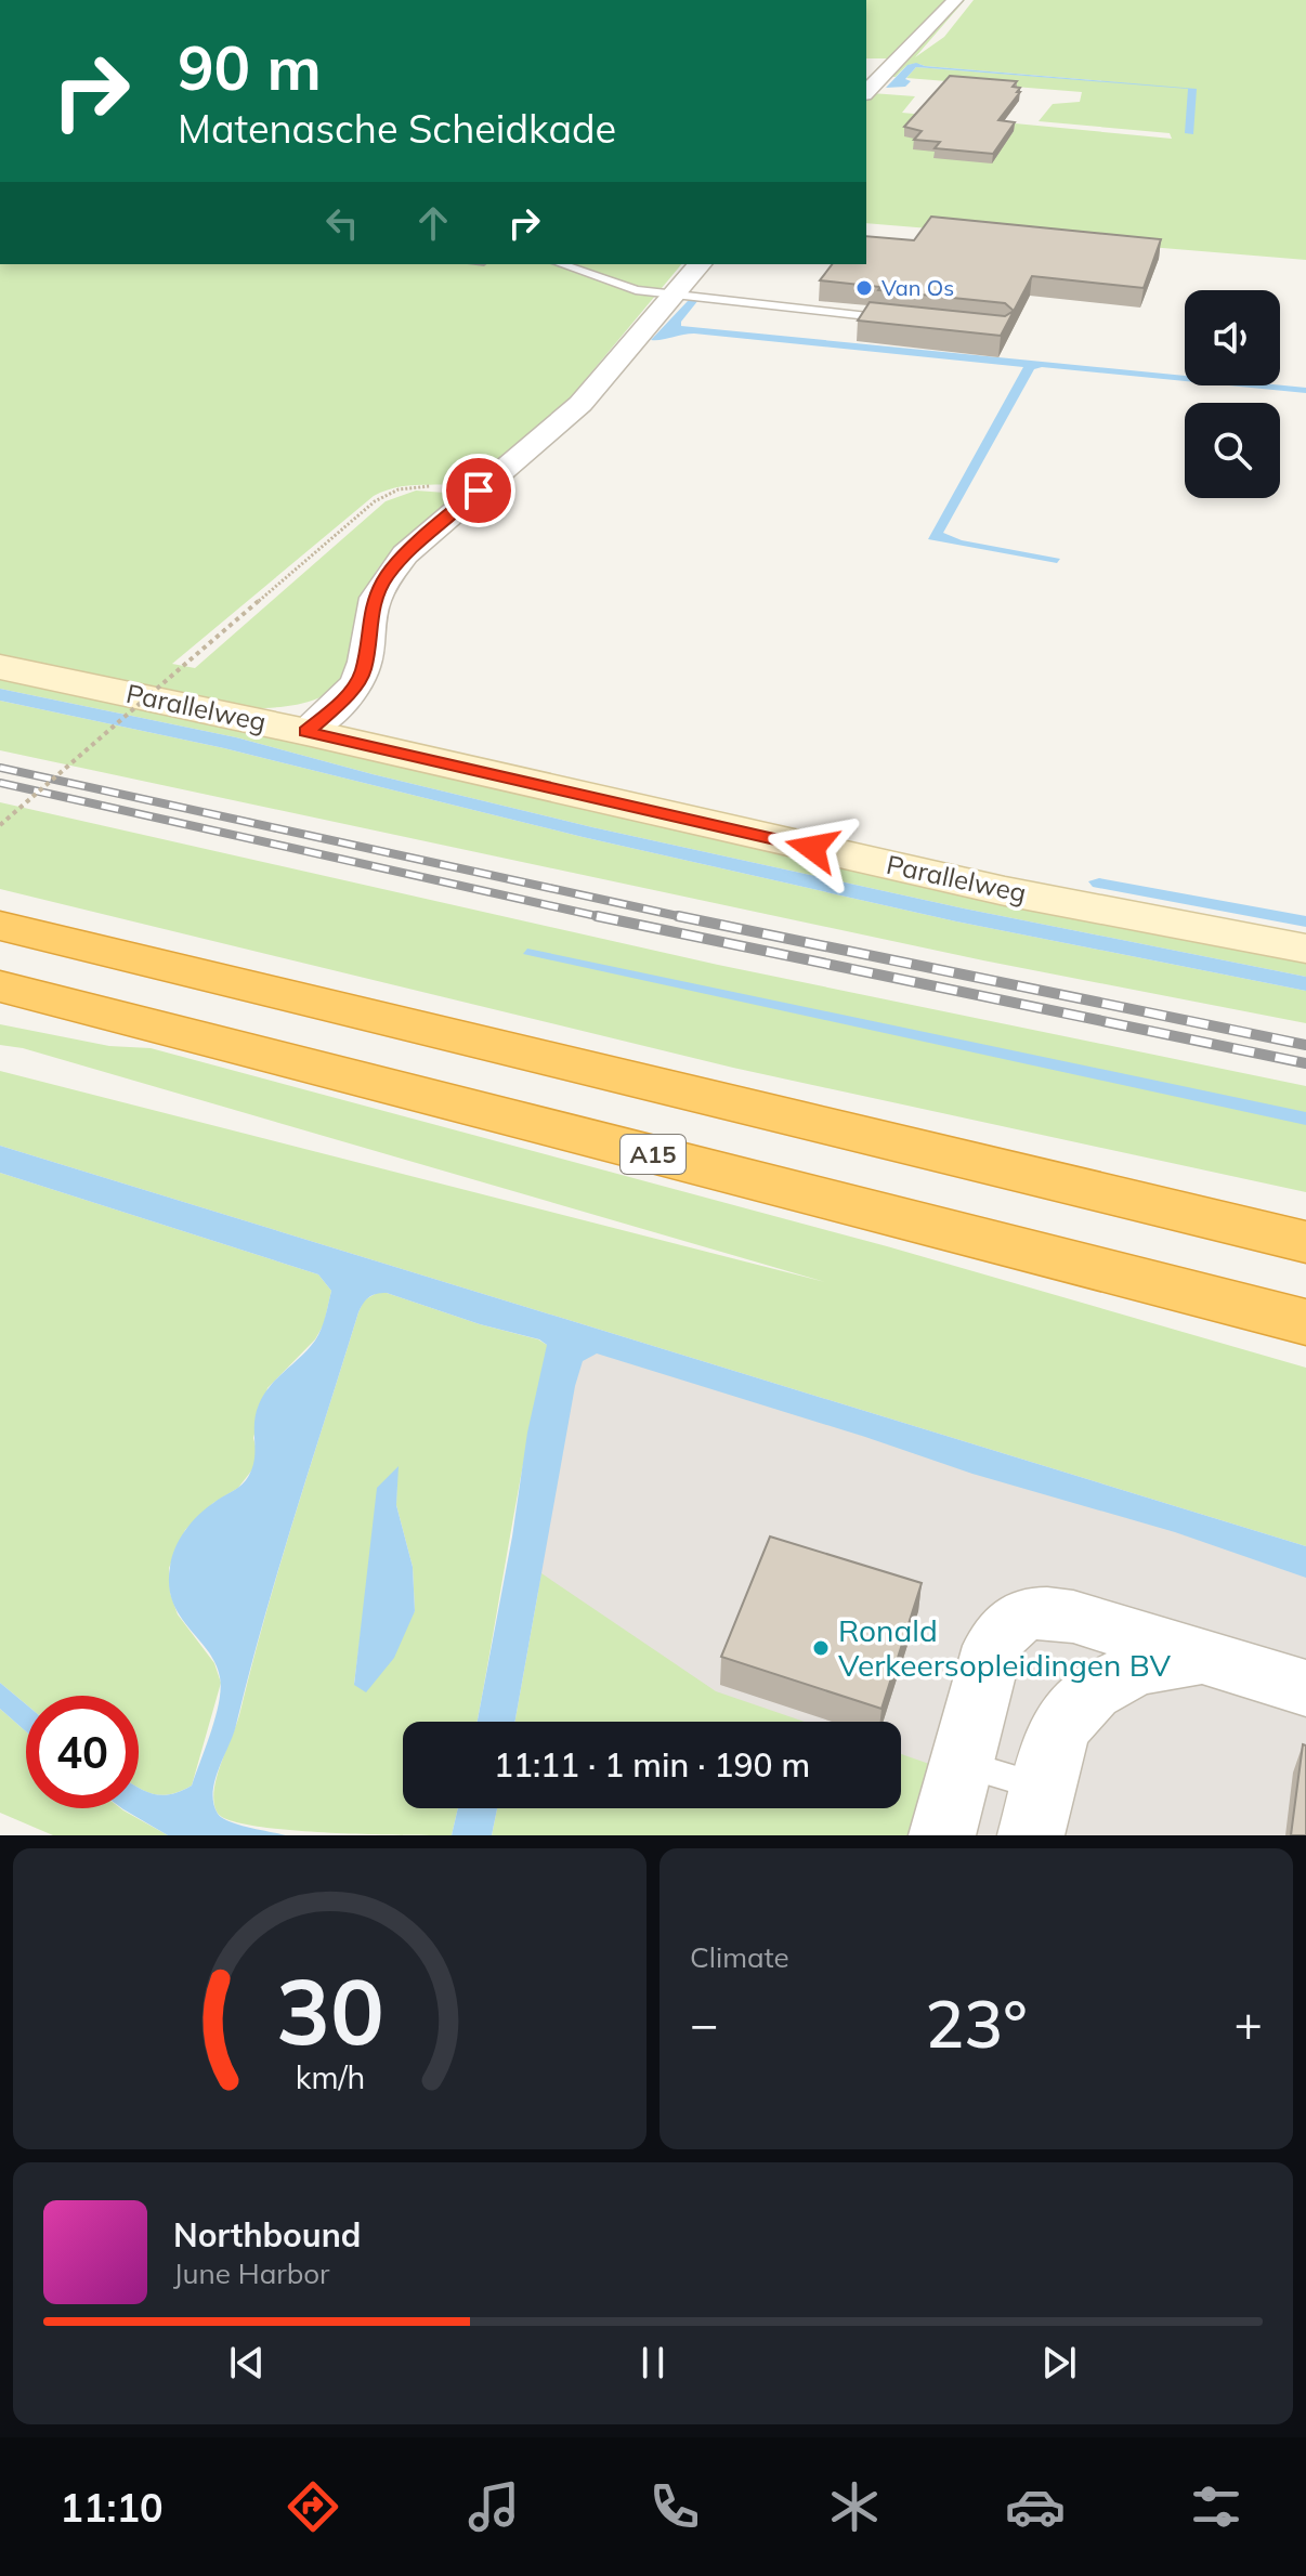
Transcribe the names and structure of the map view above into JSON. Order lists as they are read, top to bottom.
{
  "streets": {
    "highway": ["A15"],
    "street": ["Parallelweg"]
  },
  "places": ["Van Os", "Ronald Verkeersopleidingen BV"],
  "page": {
    "turn": ["90 m", "Matenasche Scheidkade"],
    "limit": "40",
    "trip": "11:11 · 1 min · 190 m",
    "tile": "Climate",
    "heat": ["−", "23°", "+"],
    "song": ["Northbound", "June Harbor"],
    "tabs": "11:10",
    "gauge": ["30", "km/h"]
  }
}
